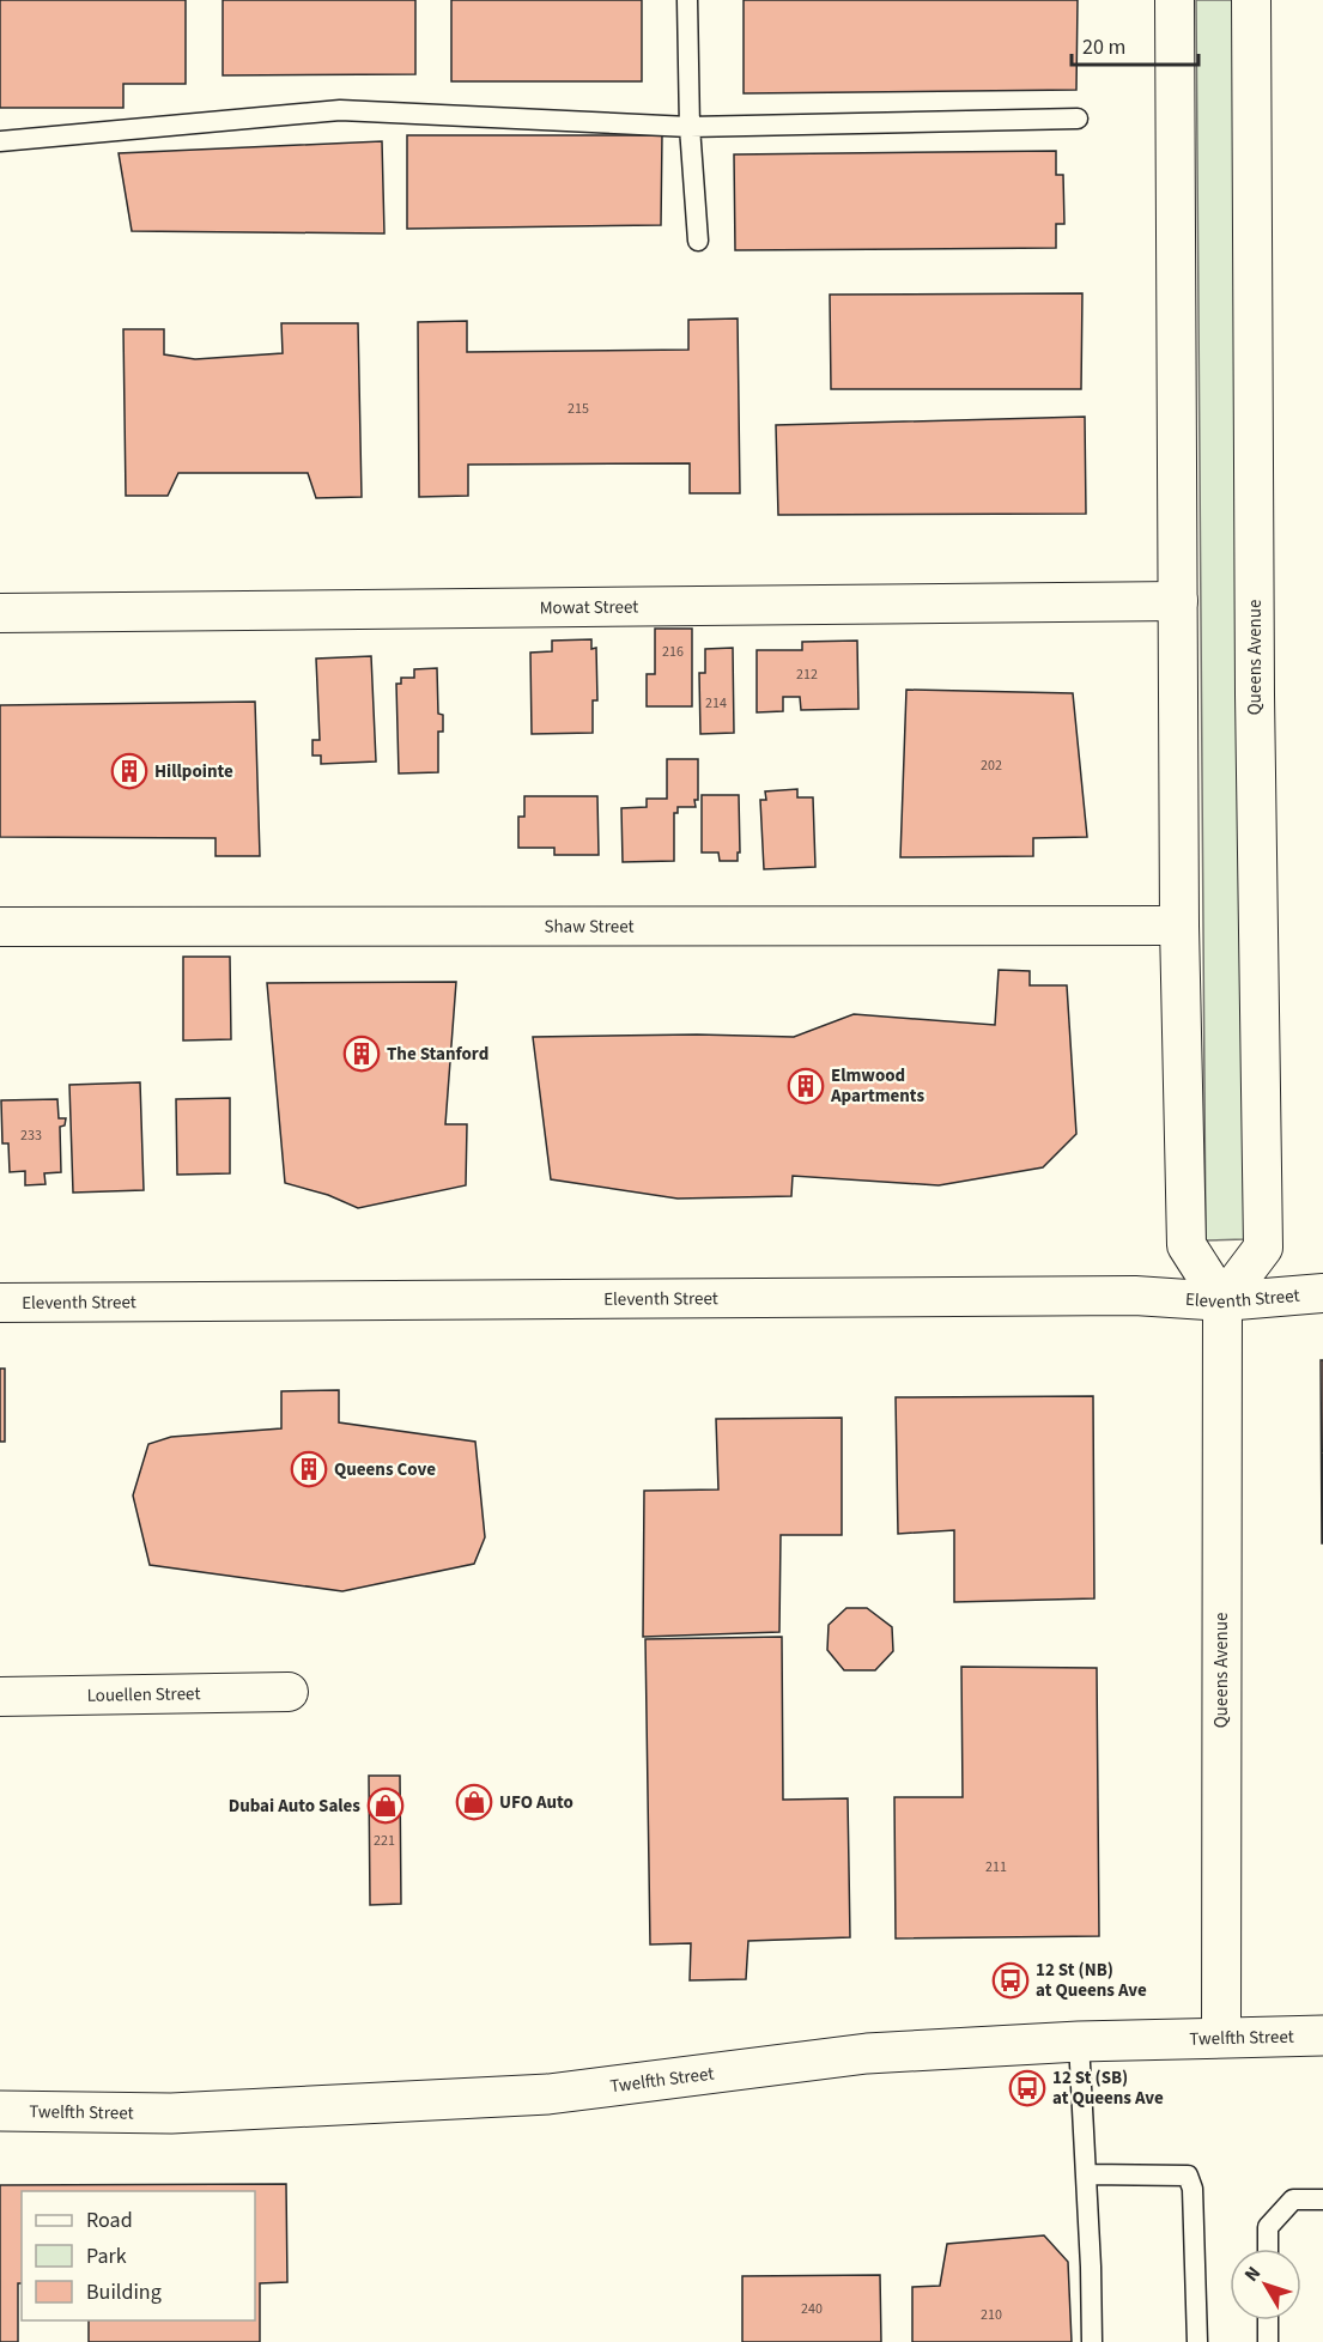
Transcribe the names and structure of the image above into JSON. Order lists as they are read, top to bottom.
{
  "streets": {
    "street": [
      "Mowat Street",
      "Queens Avenue",
      "Shaw Street",
      "Eleventh Street",
      "Louellen Street",
      "Twelfth Street"
    ]
  },
  "crossings": [
    ["Queens Avenue", "Eleventh Street"],
    ["Queens Avenue", "Twelfth Street"]
  ],
  "places": {
    "building": [
      "Hillpointe",
      "The Stanford",
      "Elmwood Apartments",
      "Queens Cove"
    ],
    "shop": ["UFO Auto", "Dubai Auto Sales"],
    "bus stop": ["12 St (NB) at Queens Ave", "12 St (SB) at Queens Ave"]
  },
  "house_numbers": [
    "215",
    "216",
    "212",
    "214",
    "202",
    "233",
    "221",
    "211",
    "240",
    "210"
  ],
  "legend": ["Road", "Park", "Building"],
  "scale_bar": "20 m",
  "north": "top left"
}
